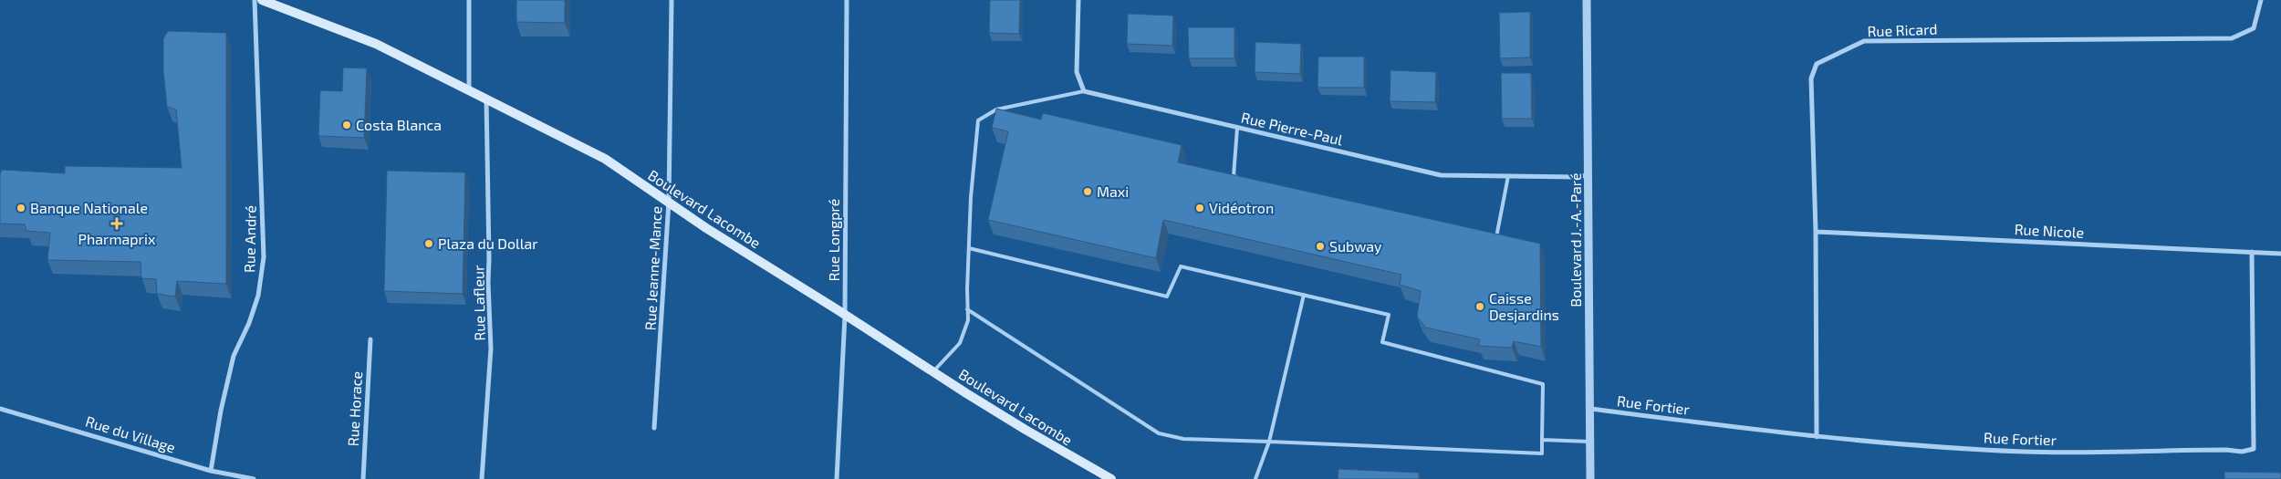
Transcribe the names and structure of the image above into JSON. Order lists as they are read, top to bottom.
{
  "streets": {
    "main road": ["Boulevard Lacombe"],
    "street": [
      "Rue Ricard",
      "Rue Pierre-Paul",
      "Rue Nicole",
      "Rue André",
      "Rue Longpré",
      "Boulevard J.-A.-Paré",
      "Rue Jeanne-Mance",
      "Rue Lafleur",
      "Rue Fortier",
      "Rue Horace",
      "Rue du Village"
    ]
  },
  "crossings": [
    ["Rue Ricard", "Rue Nicole"],
    ["Rue Ricard", "Rue Fortier"],
    ["Rue Pierre-Paul", "Boulevard J.-A.-Paré"],
    ["Boulevard Lacombe", "Rue Longpré"],
    ["Boulevard Lacombe", "Rue Jeanne-Mance"],
    ["Boulevard Lacombe", "Rue Lafleur"],
    ["Rue Nicole", "Rue Fortier"],
    ["Rue André", "Rue du Village"],
    ["Boulevard J.-A.-Paré", "Rue Fortier"]
  ],
  "places": {
    "other": [
      "Costa Blanca",
      "Maxi",
      "Banque Nationale",
      "Vidéotron",
      "Plaza du Dollar",
      "Subway",
      "Caisse Desjardins"
    ],
    "health": ["Pharmaprix"]
  }
}
